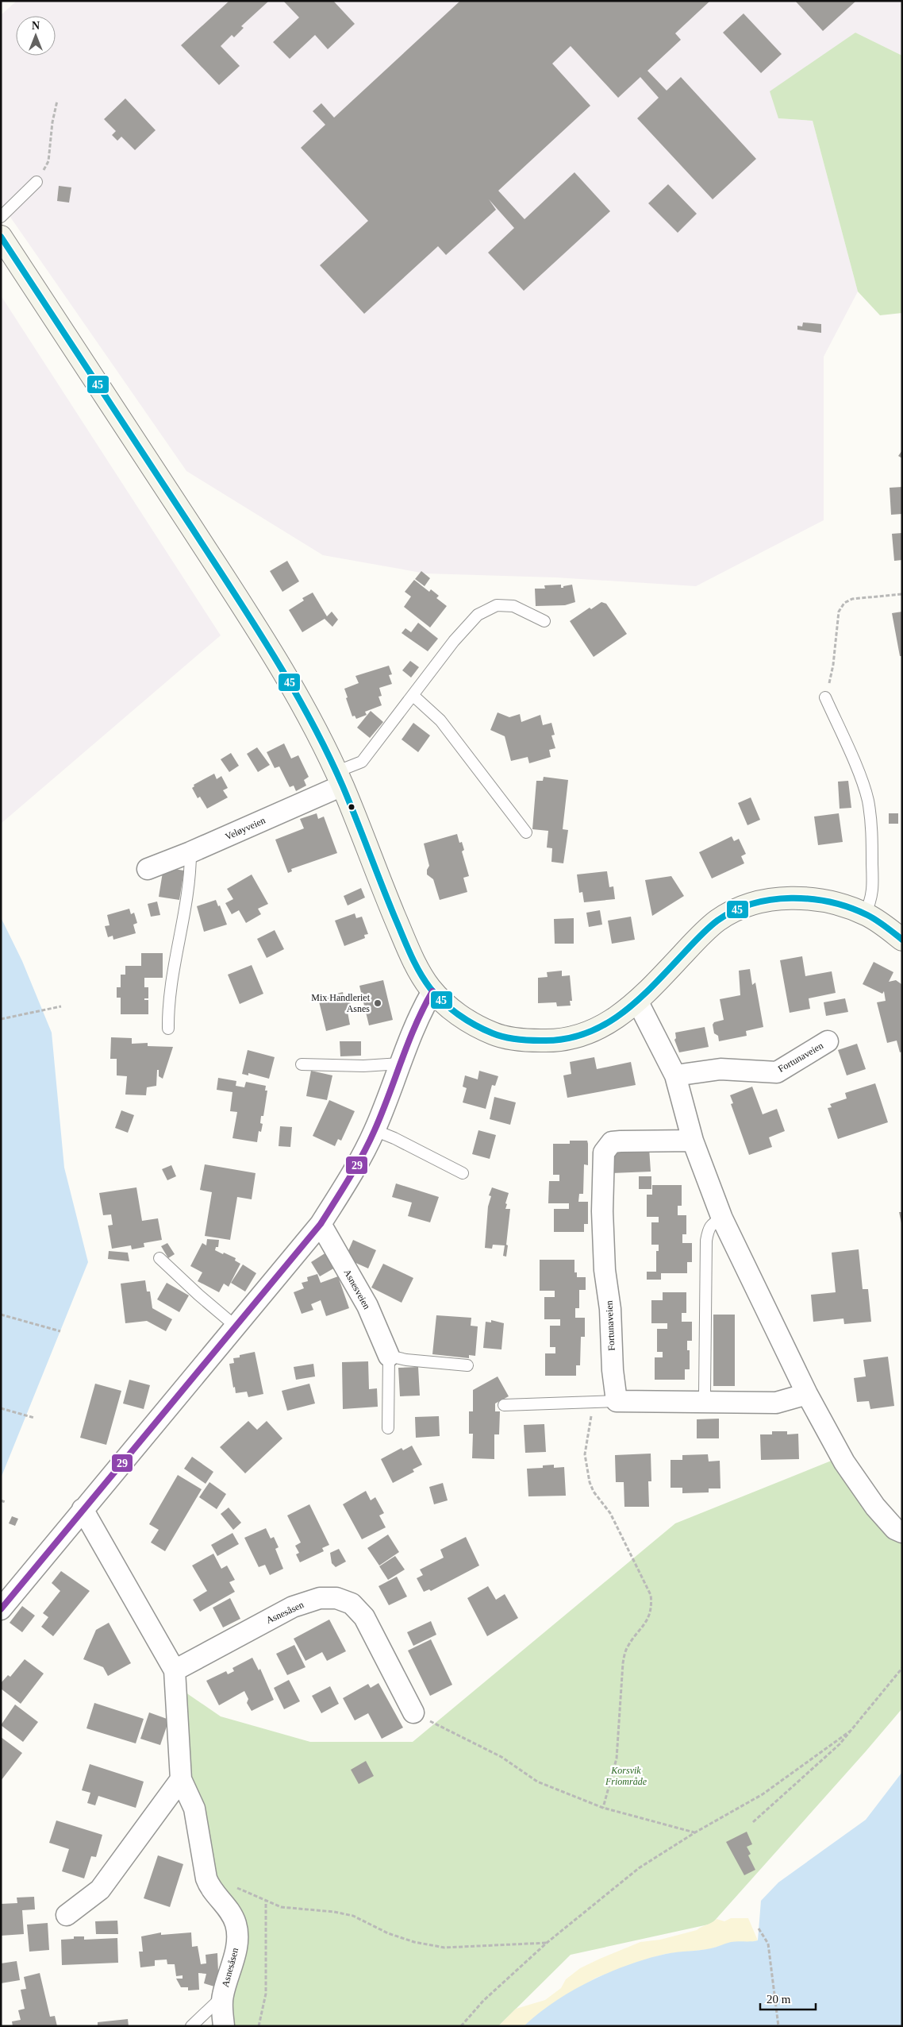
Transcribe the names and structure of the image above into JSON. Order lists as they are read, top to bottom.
{
  "streets": {
    "street": [
      "Veløyveien",
      "Fortunaveien",
      "Asnesveien",
      "Asnesåsen"
    ]
  },
  "parks": ["Korsvik Friområde"],
  "places": ["Mix Handleriet Asnes"],
  "lines": ["transit line 45", "transit line 29"],
  "scale_bar": "20 m",
  "north": "top"
}
